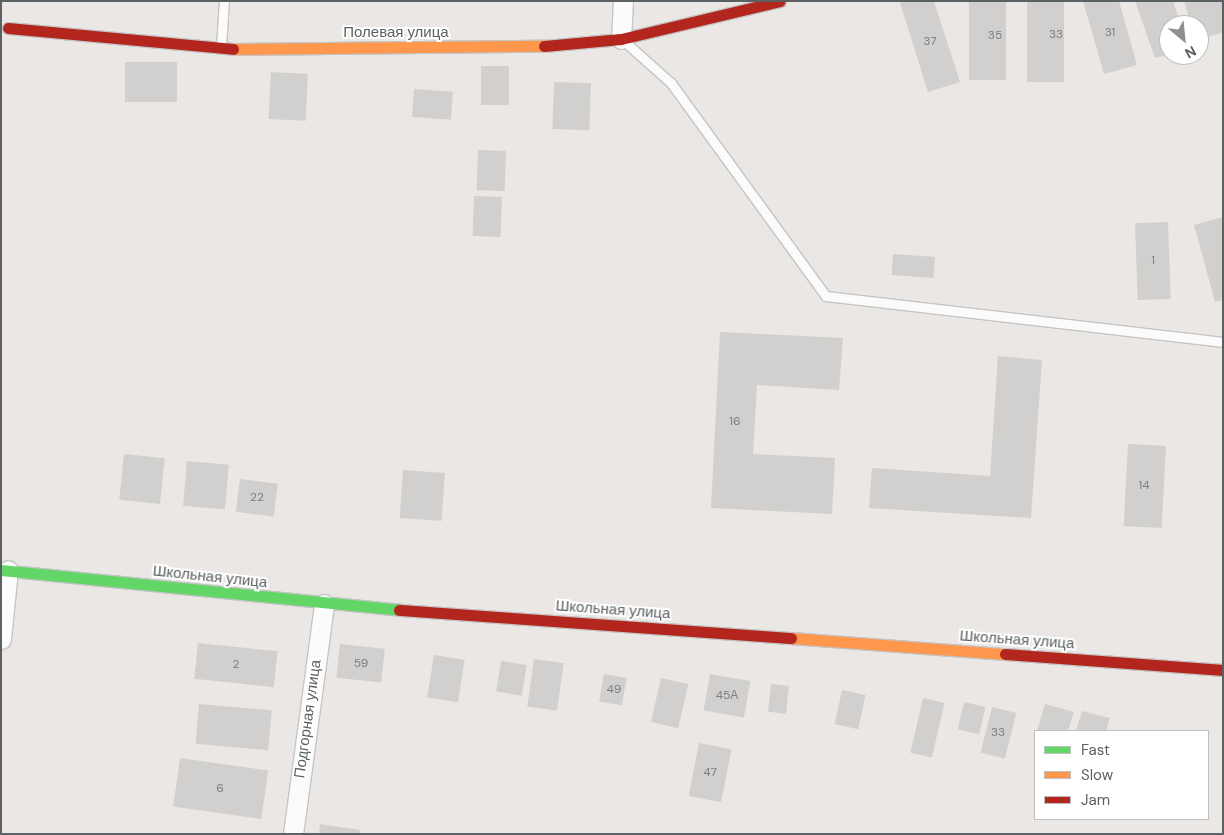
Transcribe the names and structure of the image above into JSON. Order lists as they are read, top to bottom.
{
  "streets": {
    "street": ["Полевая улица", "Школьная улица", "Подгорная улица"]
  },
  "crossings": [
    ["Школьная улица", "Подгорная улица"]
  ],
  "house_numbers": [
    "31",
    "33",
    "35",
    "37",
    "1",
    "16",
    "14",
    "22",
    "59",
    "2",
    "49",
    "45А",
    "33",
    "47",
    "6"
  ],
  "legend": ["Fast", "Slow", "Jam"],
  "north": "bottom right"
}
